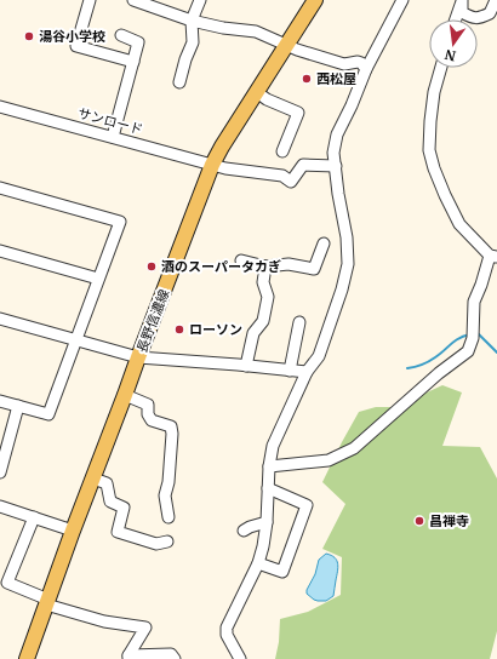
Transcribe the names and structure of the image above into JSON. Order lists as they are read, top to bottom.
{
  "streets": {
    "main road": ["長野信濃線"],
    "street": ["サンロード"]
  },
  "crossings": [
    ["サンロード", "長野信濃線"]
  ],
  "places": [
    "湯谷小学校",
    "西松屋",
    "酒のスーパータカぎ",
    "ローソン",
    "昌禅寺"
  ],
  "north": "bottom"
}
